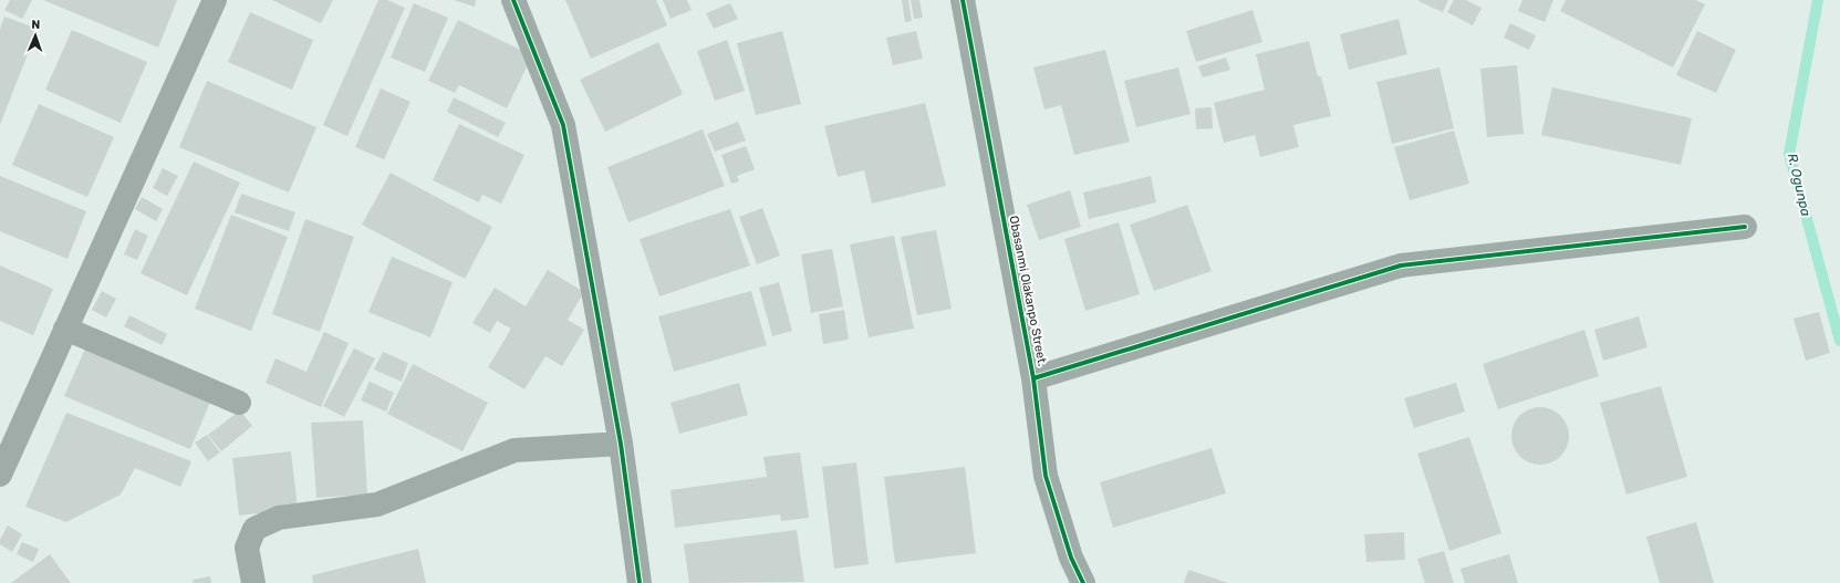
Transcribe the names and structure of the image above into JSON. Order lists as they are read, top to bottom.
{
  "streets": {
    "street": ["Obasanmi Olakanpo Street."]
  },
  "water": ["R. Ogunpa"],
  "north": "top"
}
